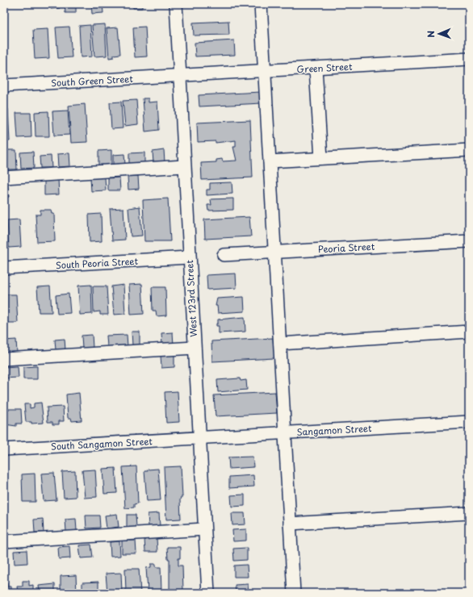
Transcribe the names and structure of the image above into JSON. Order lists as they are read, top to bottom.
{
  "streets": {
    "street": [
      "Green Street",
      "South Green Street",
      "Peoria Street",
      "South Peoria Street",
      "West 123rd Street",
      "Sangamon Street",
      "South Sangamon Street"
    ]
  },
  "crossings": [
    ["Green Street", "South Green Street"],
    ["Green Street", "West 123rd Street"],
    ["South Green Street", "West 123rd Street"],
    ["South Peoria Street", "West 123rd Street"],
    ["West 123rd Street", "Sangamon Street"],
    ["West 123rd Street", "South Sangamon Street"],
    ["Sangamon Street", "South Sangamon Street"]
  ],
  "north": "left"
}
